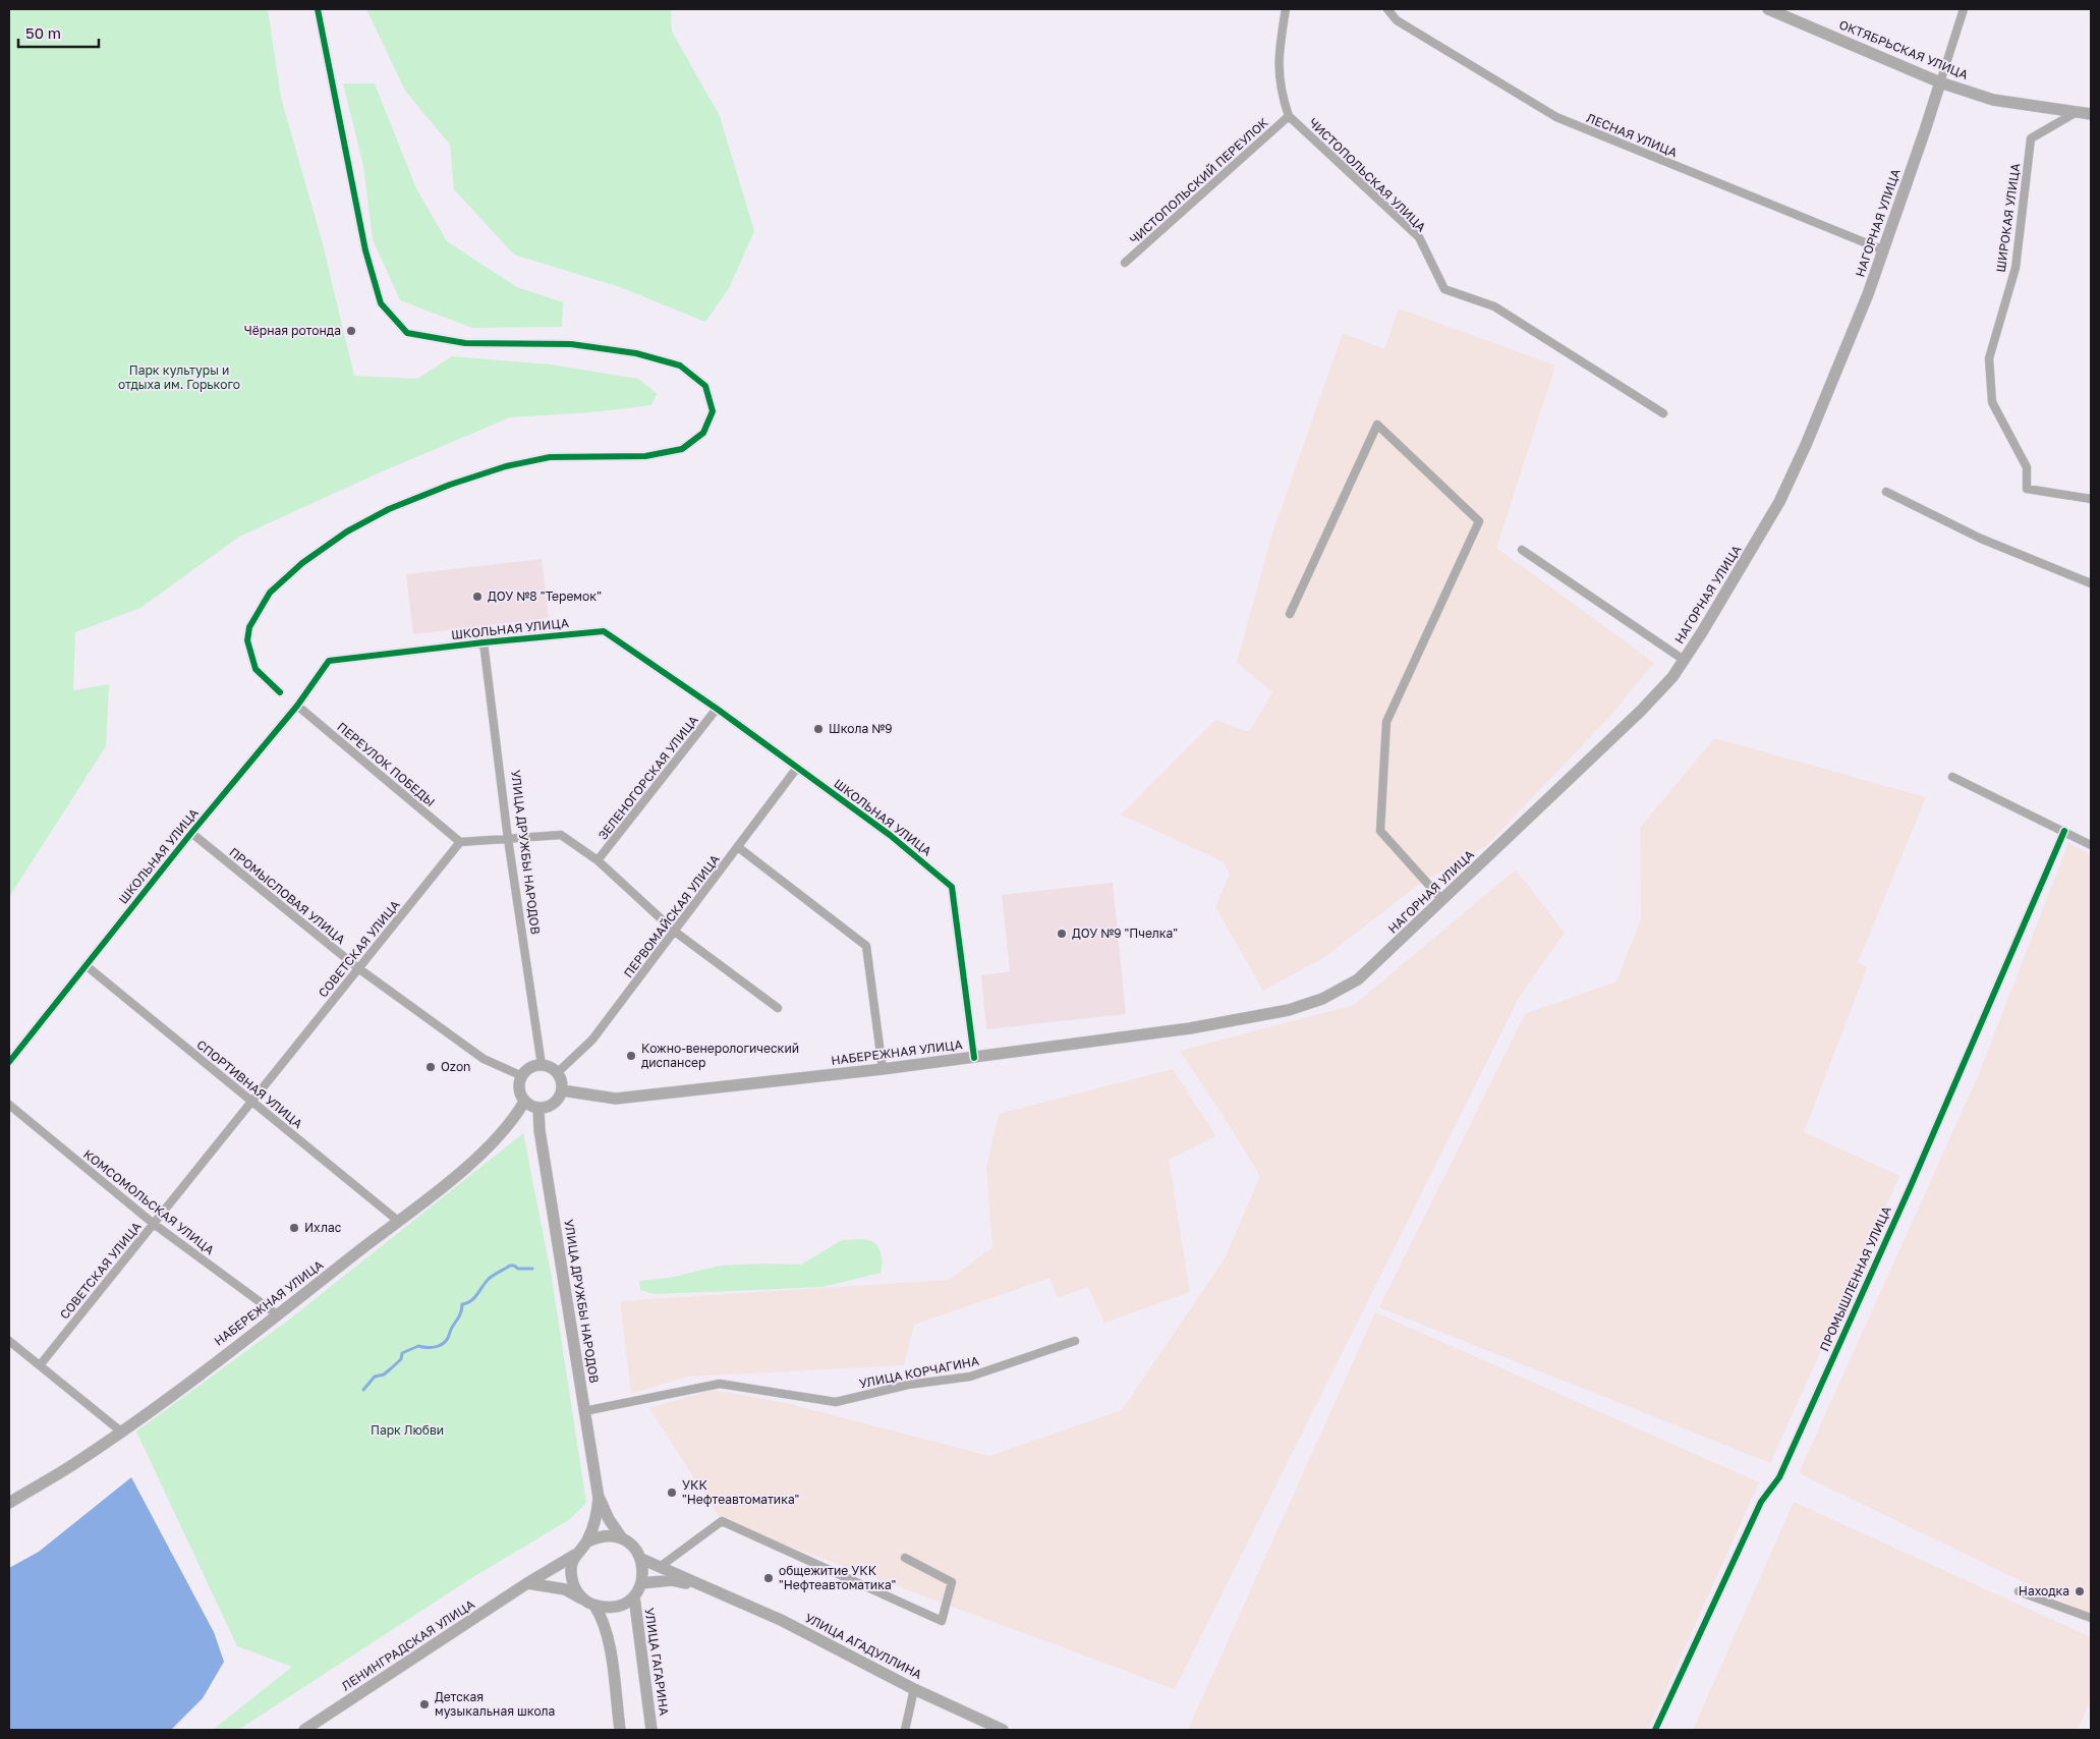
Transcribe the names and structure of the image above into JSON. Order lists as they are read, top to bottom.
{
  "streets": {
    "main road": [
      "ОКТЯБРЬСКАЯ УЛИЦА",
      "НАГОРНАЯ УЛИЦА",
      "УЛИЦА ДРУЖБЫ НАРОДОВ",
      "НАБЕРЕЖНАЯ УЛИЦА",
      "ЛЕНИНГРАДСКАЯ УЛИЦА",
      "УЛИЦА АГАДУЛЛИНА",
      "УЛИЦА ГАГАРИНА"
    ],
    "street": [
      "ЛЕСНАЯ УЛИЦА",
      "ЧИСТОПОЛЬСКАЯ УЛИЦА",
      "ЧИСТОПОЛЬСКИЙ ПЕРЕУЛОК",
      "ШИРОКАЯ УЛИЦА",
      "ШКОЛЬНАЯ УЛИЦА",
      "ПЕРЕУЛОК ПОБЕДЫ",
      "ЗЕЛЕНОГОРСКАЯ УЛИЦА",
      "ПРОМЫСЛОВАЯ УЛИЦА",
      "ПЕРВОМАЙСКАЯ УЛИЦА",
      "СОВЕТСКАЯ УЛИЦА",
      "СПОРТИВНАЯ УЛИЦА",
      "КОМСОМОЛЬСКАЯ УЛИЦА",
      "ПРОМЫШЛЕННАЯ УЛИЦА",
      "УЛИЦА КОРЧАГИНА"
    ]
  },
  "crossings": [
    ["ОКТЯБРЬСКАЯ УЛИЦА", "ШИРОКАЯ УЛИЦА"],
    ["ОКТЯБРЬСКАЯ УЛИЦА", "НАГОРНАЯ УЛИЦА"],
    ["ЛЕСНАЯ УЛИЦА", "НАГОРНАЯ УЛИЦА"],
    ["ЧИСТОПОЛЬСКАЯ УЛИЦА", "ЧИСТОПОЛЬСКИЙ ПЕРЕУЛОК"],
    ["НАГОРНАЯ УЛИЦА", "НАБЕРЕЖНАЯ УЛИЦА"],
    ["ШКОЛЬНАЯ УЛИЦА", "ПЕРЕУЛОК ПОБЕДЫ"],
    ["ШКОЛЬНАЯ УЛИЦА", "ЗЕЛЕНОГОРСКАЯ УЛИЦА"],
    ["ШКОЛЬНАЯ УЛИЦА", "УЛИЦА ДРУЖБЫ НАРОДОВ"],
    ["ШКОЛЬНАЯ УЛИЦА", "ПРОМЫСЛОВАЯ УЛИЦА"],
    ["ШКОЛЬНАЯ УЛИЦА", "ПЕРВОМАЙСКАЯ УЛИЦА"],
    ["ШКОЛЬНАЯ УЛИЦА", "НАБЕРЕЖНАЯ УЛИЦА"],
    ["ШКОЛЬНАЯ УЛИЦА", "СПОРТИВНАЯ УЛИЦА"],
    ["ПЕРЕУЛОК ПОБЕДЫ", "СОВЕТСКАЯ УЛИЦА"],
    ["УЛИЦА ДРУЖБЫ НАРОДОВ", "ПРОМЫСЛОВАЯ УЛИЦА"],
    ["УЛИЦА ДРУЖБЫ НАРОДОВ", "ПЕРВОМАЙСКАЯ УЛИЦА"],
    ["УЛИЦА ДРУЖБЫ НАРОДОВ", "НАБЕРЕЖНАЯ УЛИЦА"],
    ["УЛИЦА ДРУЖБЫ НАРОДОВ", "УЛИЦА КОРЧАГИНА"],
    ["ПРОМЫСЛОВАЯ УЛИЦА", "ПЕРВОМАЙСКАЯ УЛИЦА"],
    ["ПРОМЫСЛОВАЯ УЛИЦА", "СОВЕТСКАЯ УЛИЦА"],
    ["ПРОМЫСЛОВАЯ УЛИЦА", "НАБЕРЕЖНАЯ УЛИЦА"],
    ["ПЕРВОМАЙСКАЯ УЛИЦА", "НАБЕРЕЖНАЯ УЛИЦА"],
    ["СОВЕТСКАЯ УЛИЦА", "СПОРТИВНАЯ УЛИЦА"],
    ["СОВЕТСКАЯ УЛИЦА", "КОМСОМОЛЬСКАЯ УЛИЦА"],
    ["НАБЕРЕЖНАЯ УЛИЦА", "СПОРТИВНАЯ УЛИЦА"],
    ["НАБЕРЕЖНАЯ УЛИЦА", "КОМСОМОЛЬСКАЯ УЛИЦА"],
    ["ЛЕНИНГРАДСКАЯ УЛИЦА", "УЛИЦА ГАГАРИНА"]
  ],
  "parks": ["Парк культуры и отдыха им. Горького", "Парк Любви"],
  "places": [
    "Чёрная ротонда",
    "ДОУ №8 \"Теремок\"",
    "Школа №9",
    "ДОУ №9 \"Пчелка\"",
    "Кожно-венерологический диспансер",
    "Ozon",
    "Ихлас",
    "УКК \"Нефтеавтоматика\"",
    "общежитие УКК \"Нефтеавтоматика\"",
    "Находка",
    "Детская музыкальная школа"
  ],
  "scale_bar": "50 m"
}
